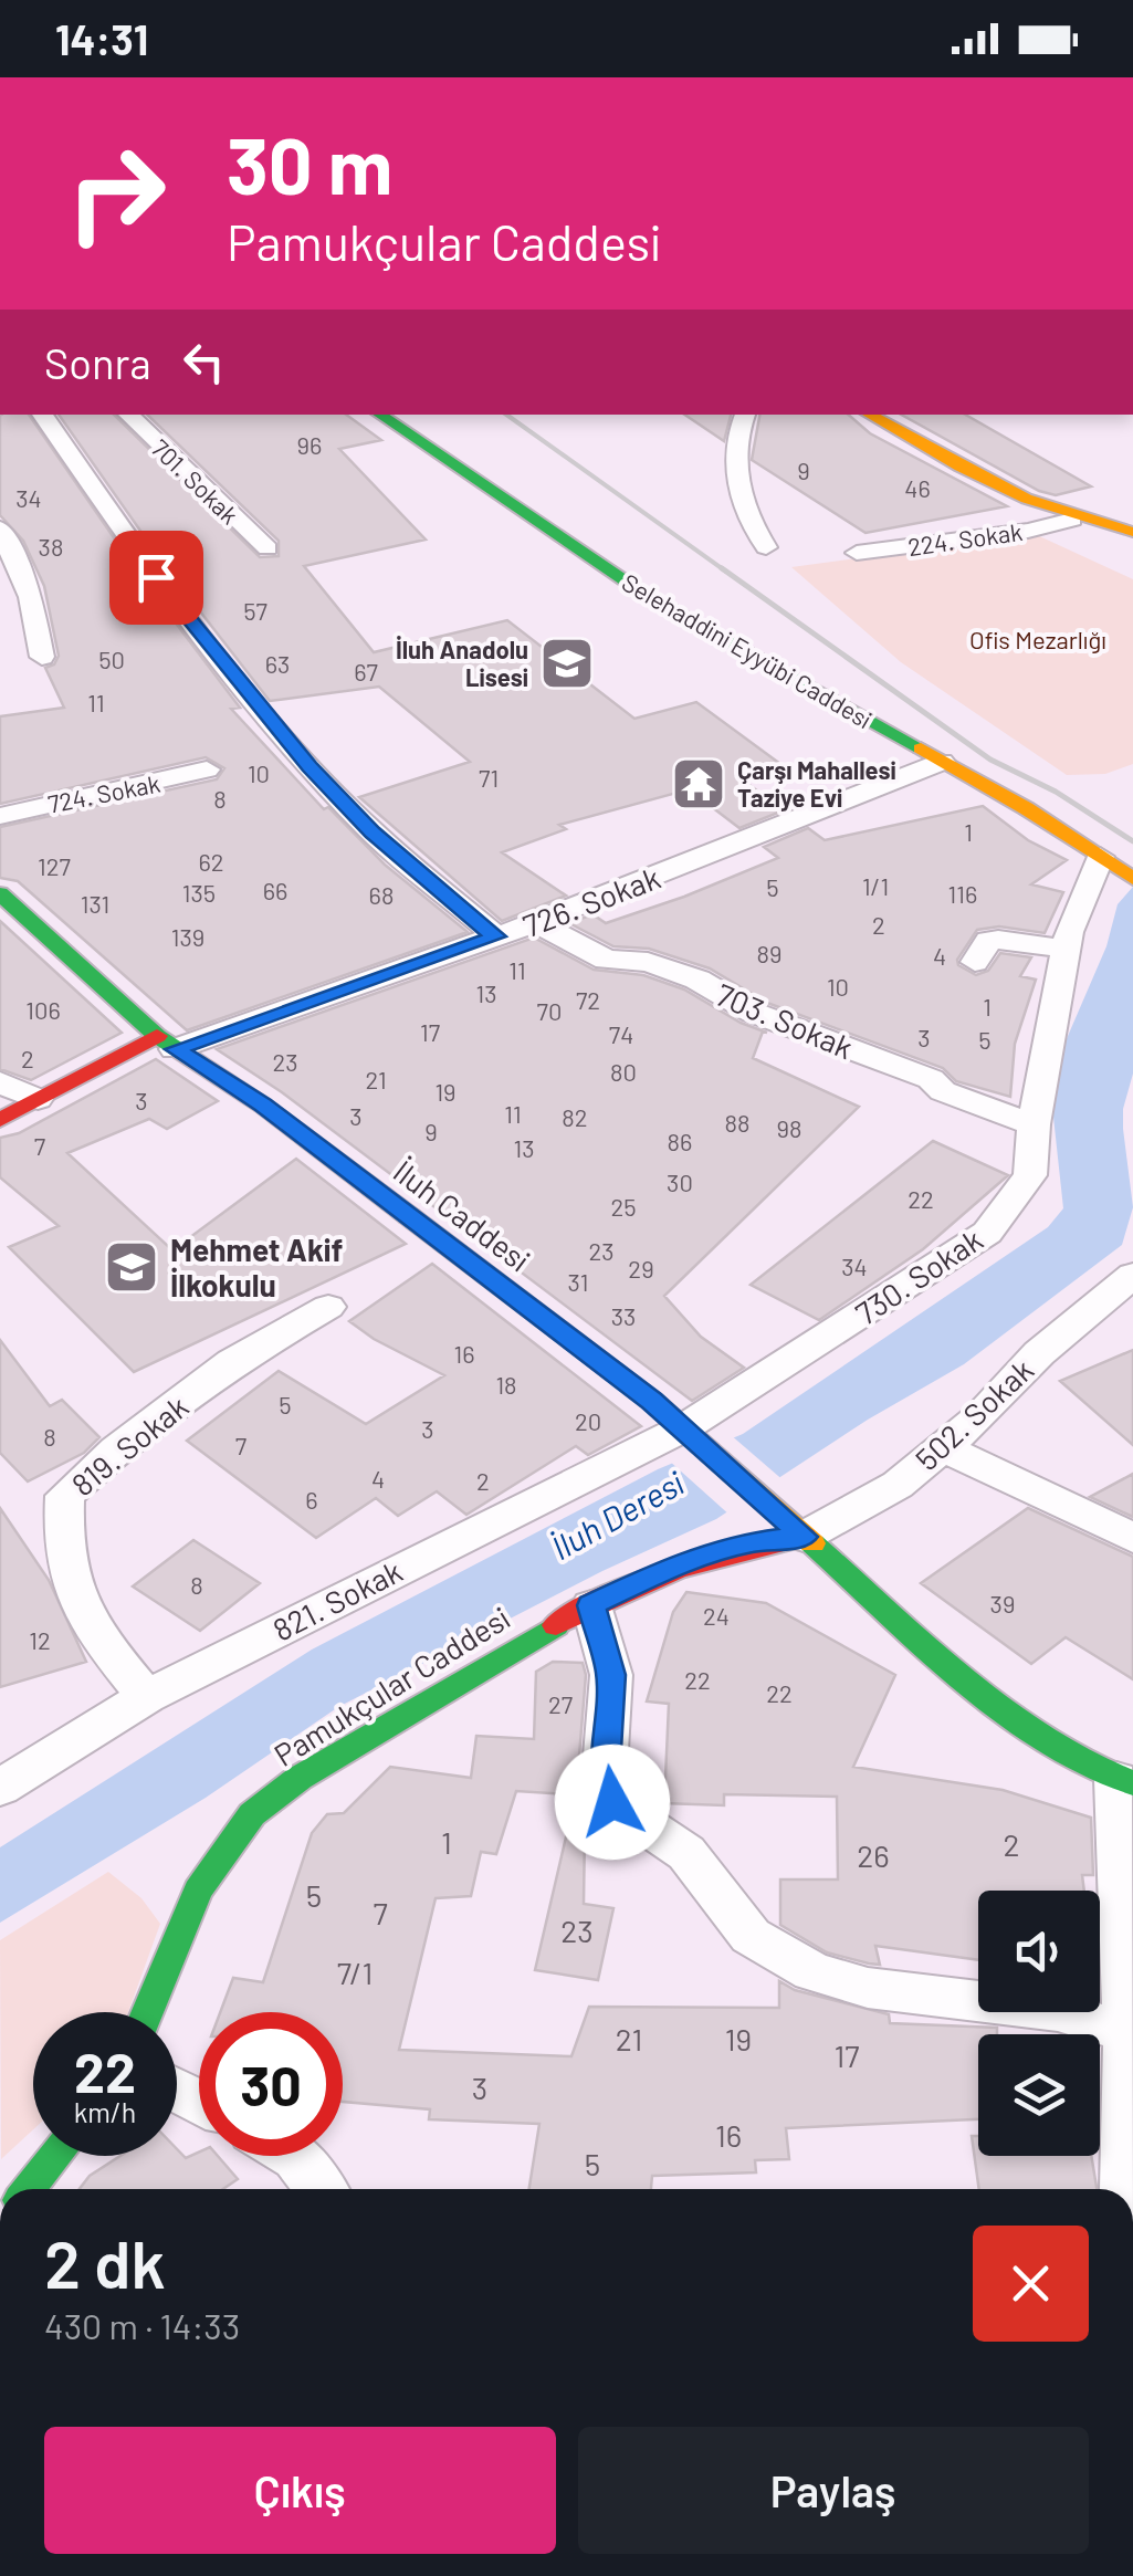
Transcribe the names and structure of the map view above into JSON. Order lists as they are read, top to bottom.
{
  "streets": {
    "street": [
      "701. Sokak",
      "224. Sokak",
      "Selehaddini Eyyübi Caddesi",
      "724. Sokak",
      "726. Sokak",
      "703. Sokak",
      "İluh Caddesi",
      "730. Sokak",
      "502. Sokak",
      "819. Sokak",
      "821. Sokak",
      "Pamukçular Caddesi"
    ]
  },
  "crossings": [
    ["Selehaddini Eyyübi Caddesi", "726. Sokak"],
    ["Selehaddini Eyyübi Caddesi", "730. Sokak"],
    ["726. Sokak", "703. Sokak"],
    ["726. Sokak", "İluh Caddesi"],
    ["703. Sokak", "730. Sokak"],
    ["İluh Caddesi", "730. Sokak"],
    ["İluh Caddesi", "502. Sokak"],
    ["İluh Caddesi", "821. Sokak"],
    ["İluh Caddesi", "Pamukçular Caddesi"],
    ["730. Sokak", "821. Sokak"],
    ["502. Sokak", "Pamukçular Caddesi"],
    ["819. Sokak", "821. Sokak"]
  ],
  "water": ["İluh Deresi"],
  "parks": ["Ofis Mezarlığı"],
  "places": {
    "school or university": ["İluh Anadolu Lisesi", "Mehmet Akif İlkokulu"],
    "temple": ["Çarşı Mahallesi Taziye Evi"]
  },
  "house_numbers": [
    "96",
    "9",
    "46",
    "34",
    "38",
    "57",
    "50",
    "63",
    "67",
    "11",
    "10",
    "71",
    "8",
    "1",
    "62",
    "127",
    "1/1",
    "5",
    "66",
    "135",
    "116",
    "68",
    "131",
    "2",
    "139",
    "89",
    "4",
    "11",
    "10",
    "13",
    "72",
    "1",
    "106",
    "70",
    "17",
    "74",
    "3",
    "5",
    "2",
    "23",
    "80",
    "21",
    "19",
    "3",
    "11",
    "3",
    "82",
    "88",
    "98",
    "9",
    "86",
    "7",
    "13",
    "30",
    "22",
    "25",
    "23",
    "34",
    "29",
    "31",
    "33",
    "16",
    "18",
    "5",
    "20",
    "3",
    "8",
    "7",
    "4",
    "2",
    "6",
    "8",
    "39",
    "24",
    "12",
    "22",
    "22",
    "27",
    "1",
    "2",
    "26",
    "5",
    "7",
    "23",
    "7/1",
    "21",
    "19",
    "17",
    "3",
    "16",
    "5"
  ],
  "page": {
    "status": "14:31",
    "turn": ["30 m", "Pamukçular Caddesi"],
    "then": "Sonra",
    "speed": "22 km/h",
    "limit": "30",
    "heading": ["2 dk", "430 m · 14:33"],
    "buttons": ["Çıkış", "Paylaş"]
  }
}
